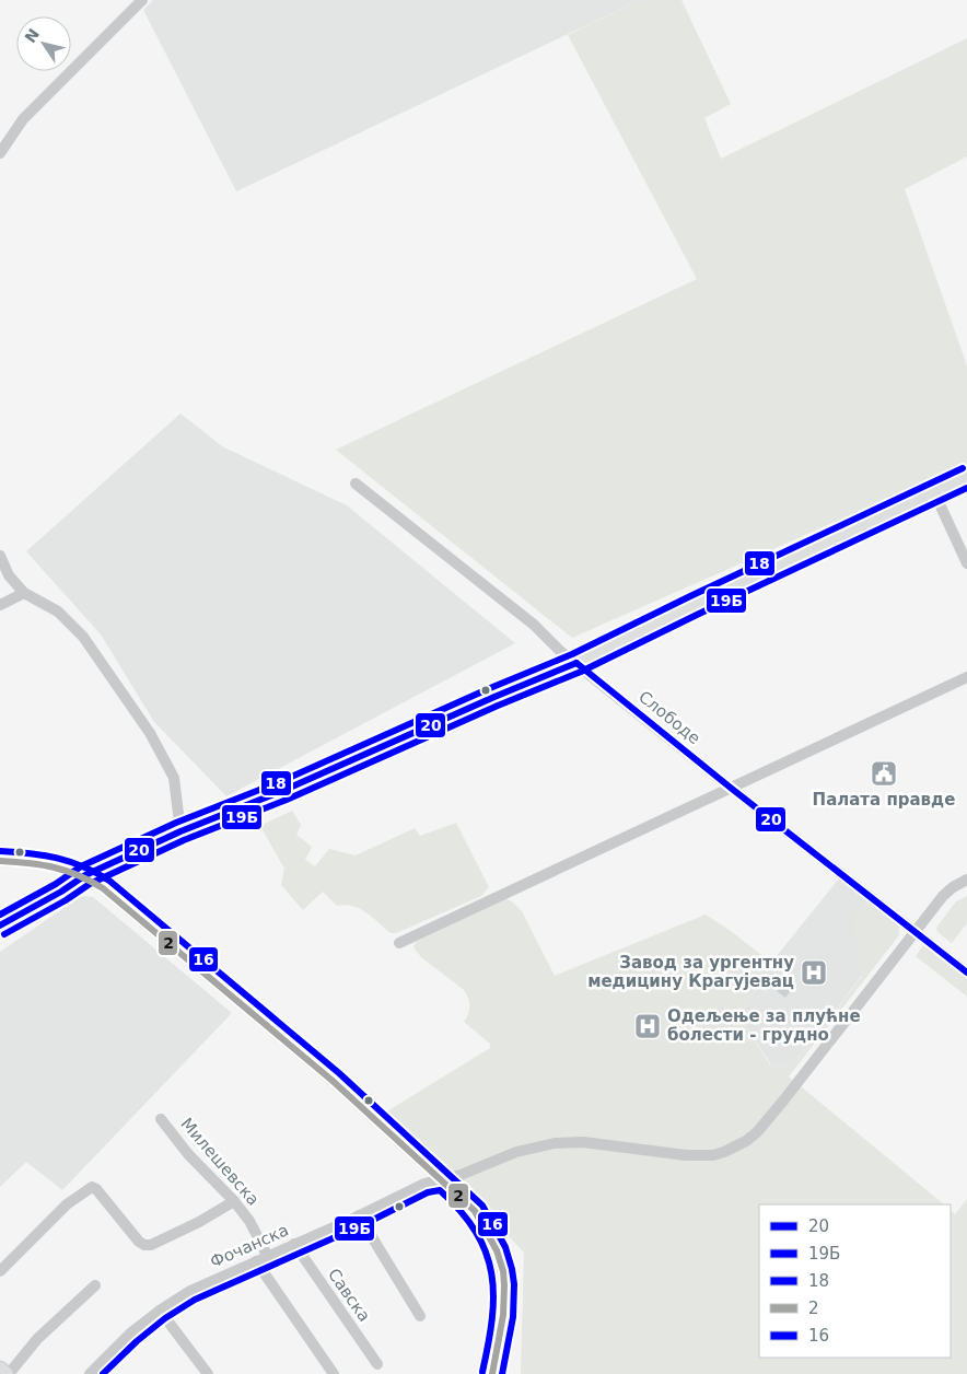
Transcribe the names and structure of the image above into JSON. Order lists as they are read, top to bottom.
{
  "streets": {
    "street": [
      "Слободе",
      "Милешевска",
      "Фочанска",
      "Савска"
    ]
  },
  "crossings": [
    ["Слободе", "Фочанска"],
    ["Милешевска", "Фочанска"],
    ["Фочанска", "Савска"]
  ],
  "places": {
    "public building": ["Палата правде"],
    "hospital": ["Завод за ургентну медицину Крагујевац", "Одељење за плућне болести - грудно"]
  },
  "lines": [
    "transit line 18",
    "transit line 19Б",
    "transit line 20",
    "transit line 16",
    "transit line 2"
  ],
  "legend": [
    "20",
    "19Б",
    "18",
    "2",
    "16"
  ],
  "north": "top left"
}
